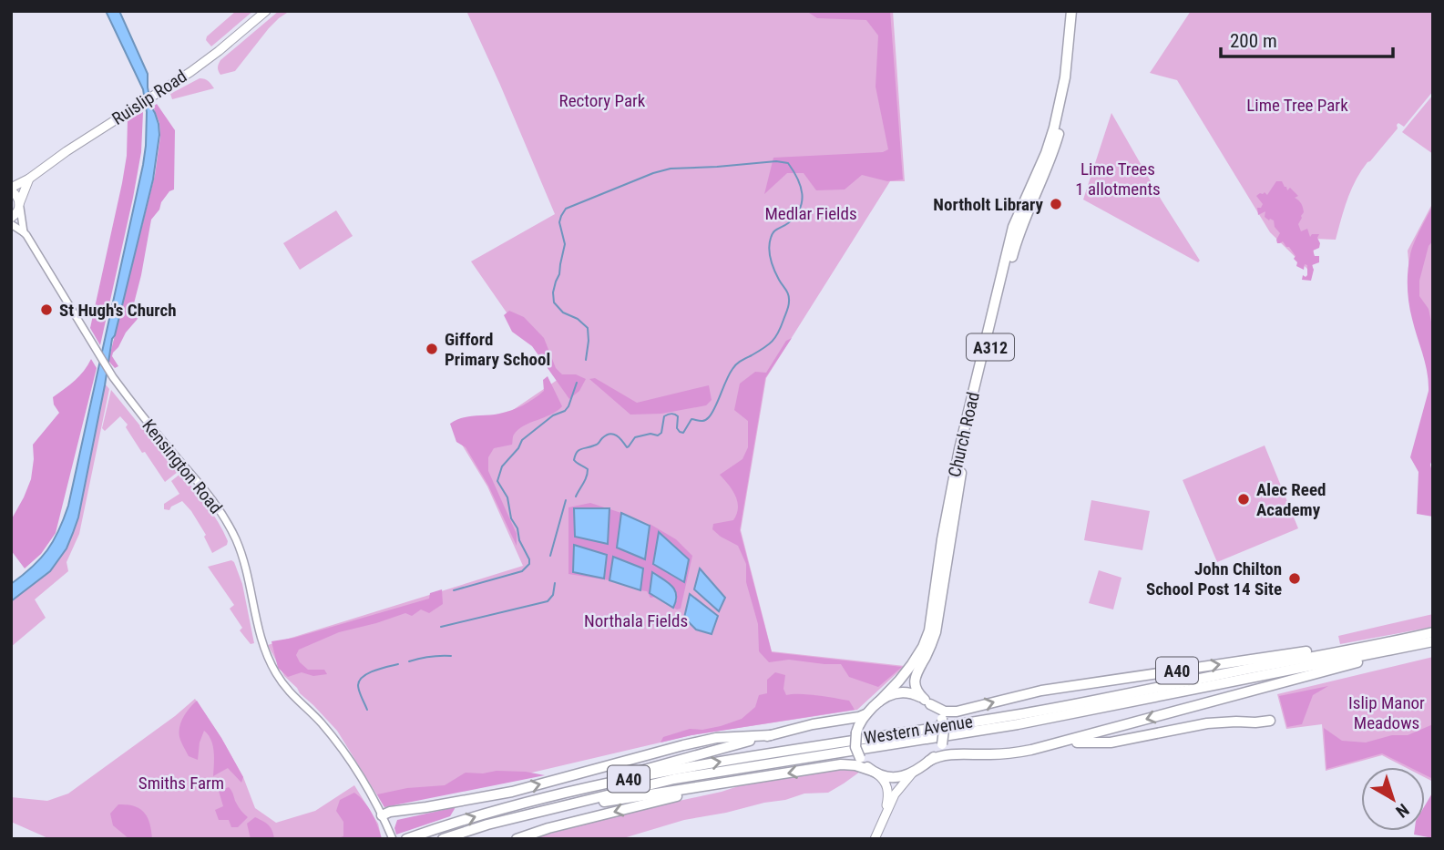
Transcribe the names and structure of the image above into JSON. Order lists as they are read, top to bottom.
{
  "streets": {
    "highway": [
      "A312",
      "Church Road",
      "A40",
      "Western Avenue"
    ],
    "main road": ["Ruislip Road"],
    "street": ["Kensington Road"]
  },
  "crossings": [
    ["A312", "Church Road"],
    ["A312", "A40"],
    ["Church Road", "A40"],
    ["A40", "Western Avenue"]
  ],
  "parks": [
    "Rectory Park",
    "Lime Tree Park",
    "Lime Trees 1 allotments",
    "Medlar Fields",
    "Northala Fields",
    "Islip Manor Meadows",
    "Smiths Farm"
  ],
  "places": [
    "Northolt Library",
    "St Hugh's Church",
    "Gifford Primary School",
    "Alec Reed Academy",
    "John Chilton School Post 14 Site"
  ],
  "scale_bar": "200 m",
  "north": "bottom right"
}
